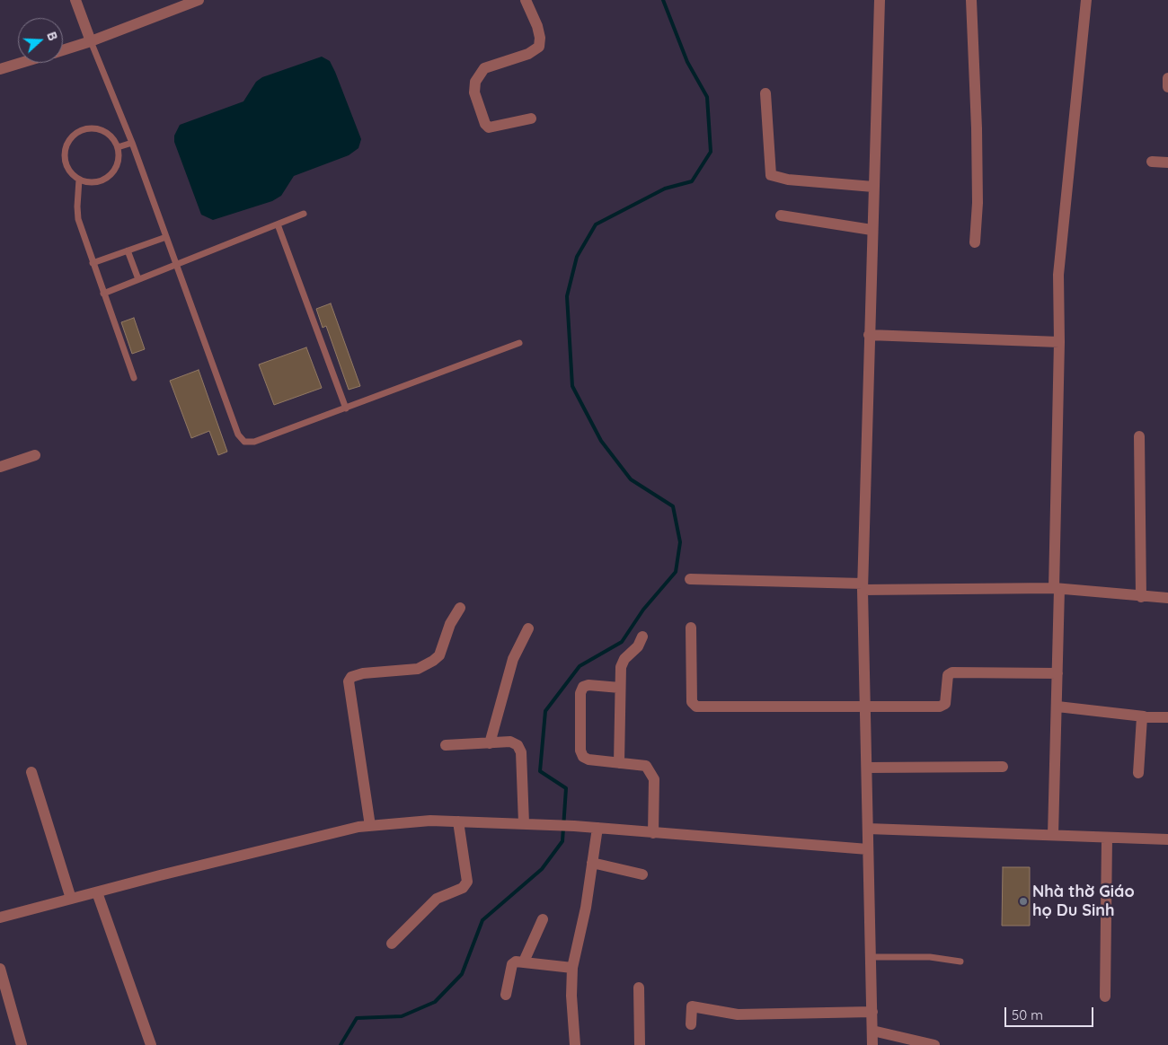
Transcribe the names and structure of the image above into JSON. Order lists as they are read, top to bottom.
{
  "places": ["Nhà thờ Giáo họ Du Sinh"],
  "scale_bar": "50 m",
  "north": "right"
}
